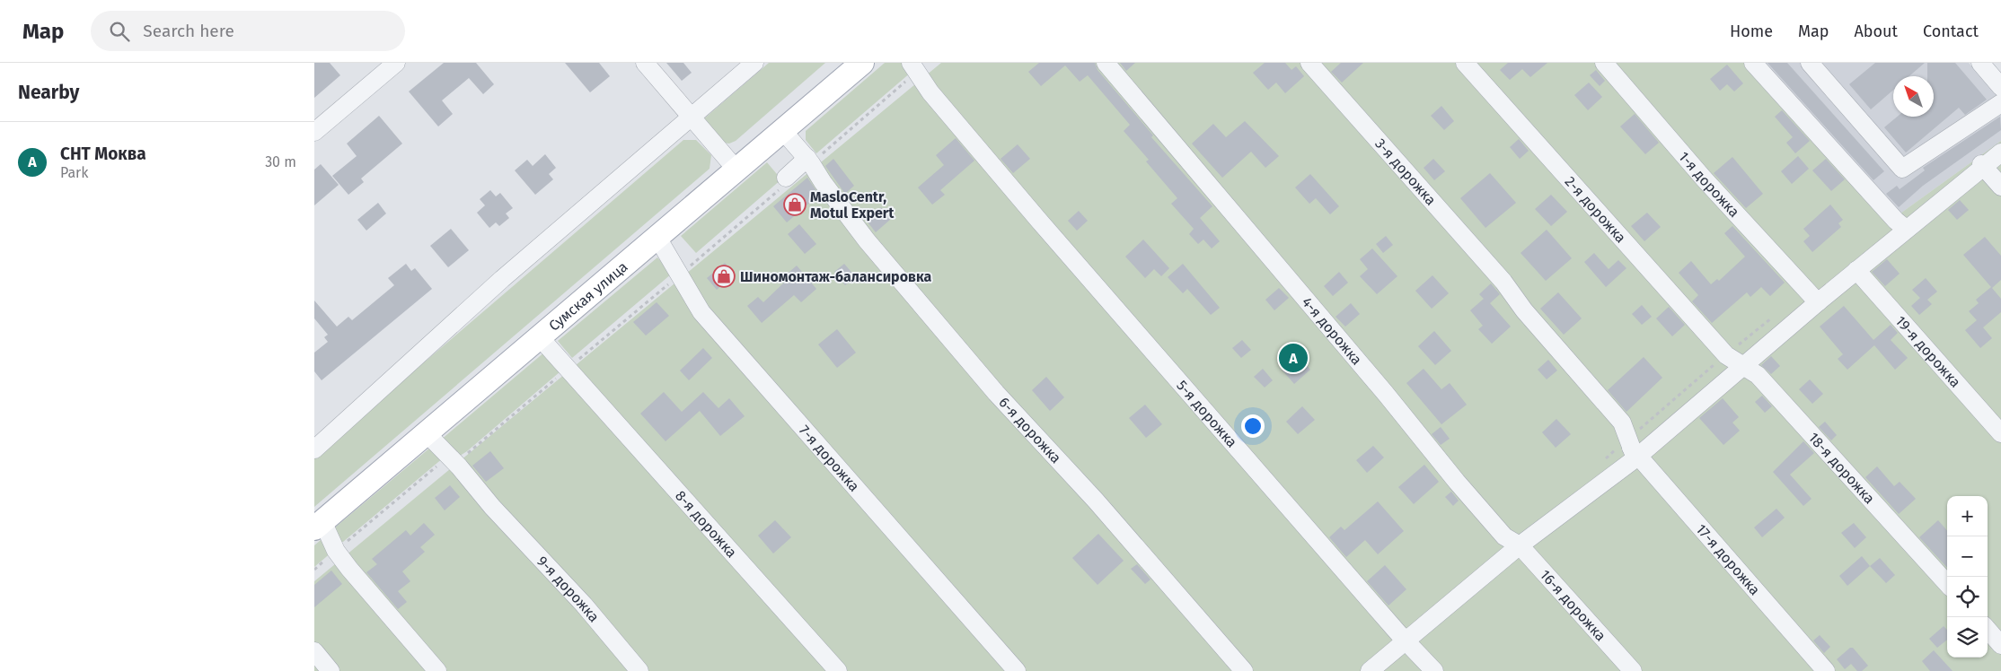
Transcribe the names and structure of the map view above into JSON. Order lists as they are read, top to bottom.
{
  "streets": {
    "main road": ["Сумская улица"],
    "street": [
      "3-я дорожка",
      "1-я дорожка",
      "2-я дорожка",
      "4-я дорожка",
      "19-я дорожка",
      "5-я дорожка",
      "6-я дорожка",
      "7-я дорожка",
      "18-я дорожка",
      "8-я дорожка",
      "17-я дорожка",
      "9-я дорожка",
      "16-я дорожка"
    ]
  },
  "crossings": [
    ["3-я дорожка", "17-я дорожка"],
    ["2-я дорожка", "18-я дорожка"],
    ["Сумская улица", "6-я дорожка"],
    ["Сумская улица", "7-я дорожка"],
    ["Сумская улица", "8-я дорожка"],
    ["Сумская улица", "9-я дорожка"],
    ["4-я дорожка", "16-я дорожка"]
  ],
  "places": {
    "shop": ["MasloCentr, Motul Expert", "Шиномонтаж-балансировка"]
  },
  "north": "top left",
  "page": {
    "header": "Map",
    "search": "Search here",
    "nav": [
      "Home",
      "Map",
      "About",
      "Contact"
    ],
    "heading": "Nearby",
    "list": [
      {
        "mark": "A",
        "name": "СНТ Моква",
        "note": "Park",
        "value": "30 m"
      }
    ],
    "pins": "A",
    "map_buttons": ["+", "−"]
  }
}
